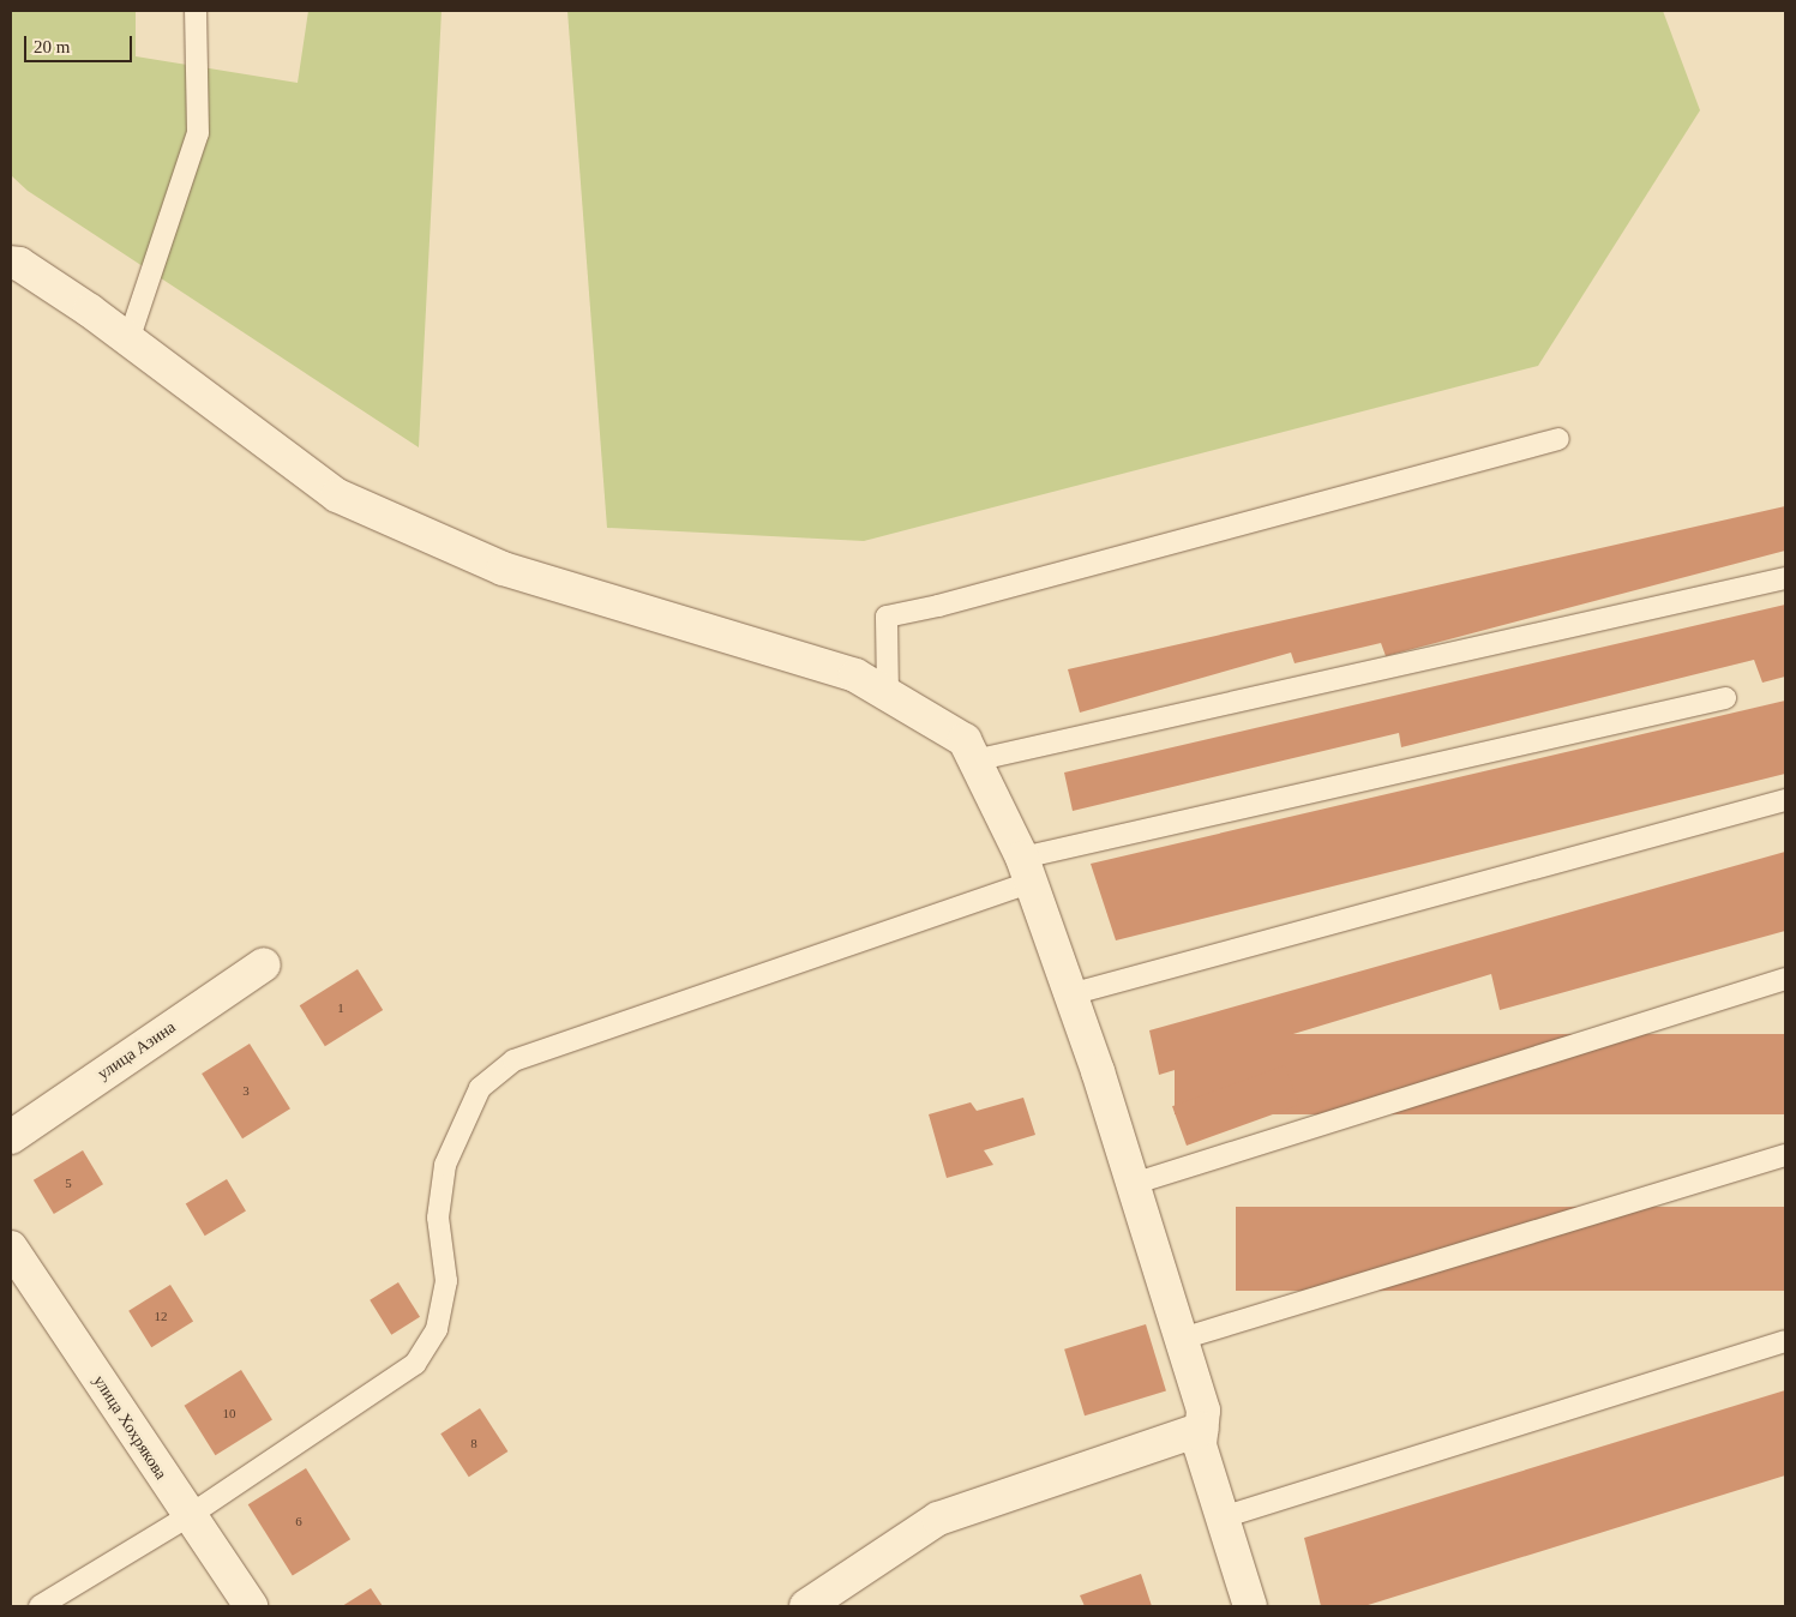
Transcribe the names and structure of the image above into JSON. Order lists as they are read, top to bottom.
{
  "streets": {
    "street": ["улица Азина", "улица Хохрякова"]
  },
  "house_numbers": [
    "1",
    "3",
    "5",
    "12",
    "10",
    "8",
    "6"
  ],
  "scale_bar": "20 m"
}
